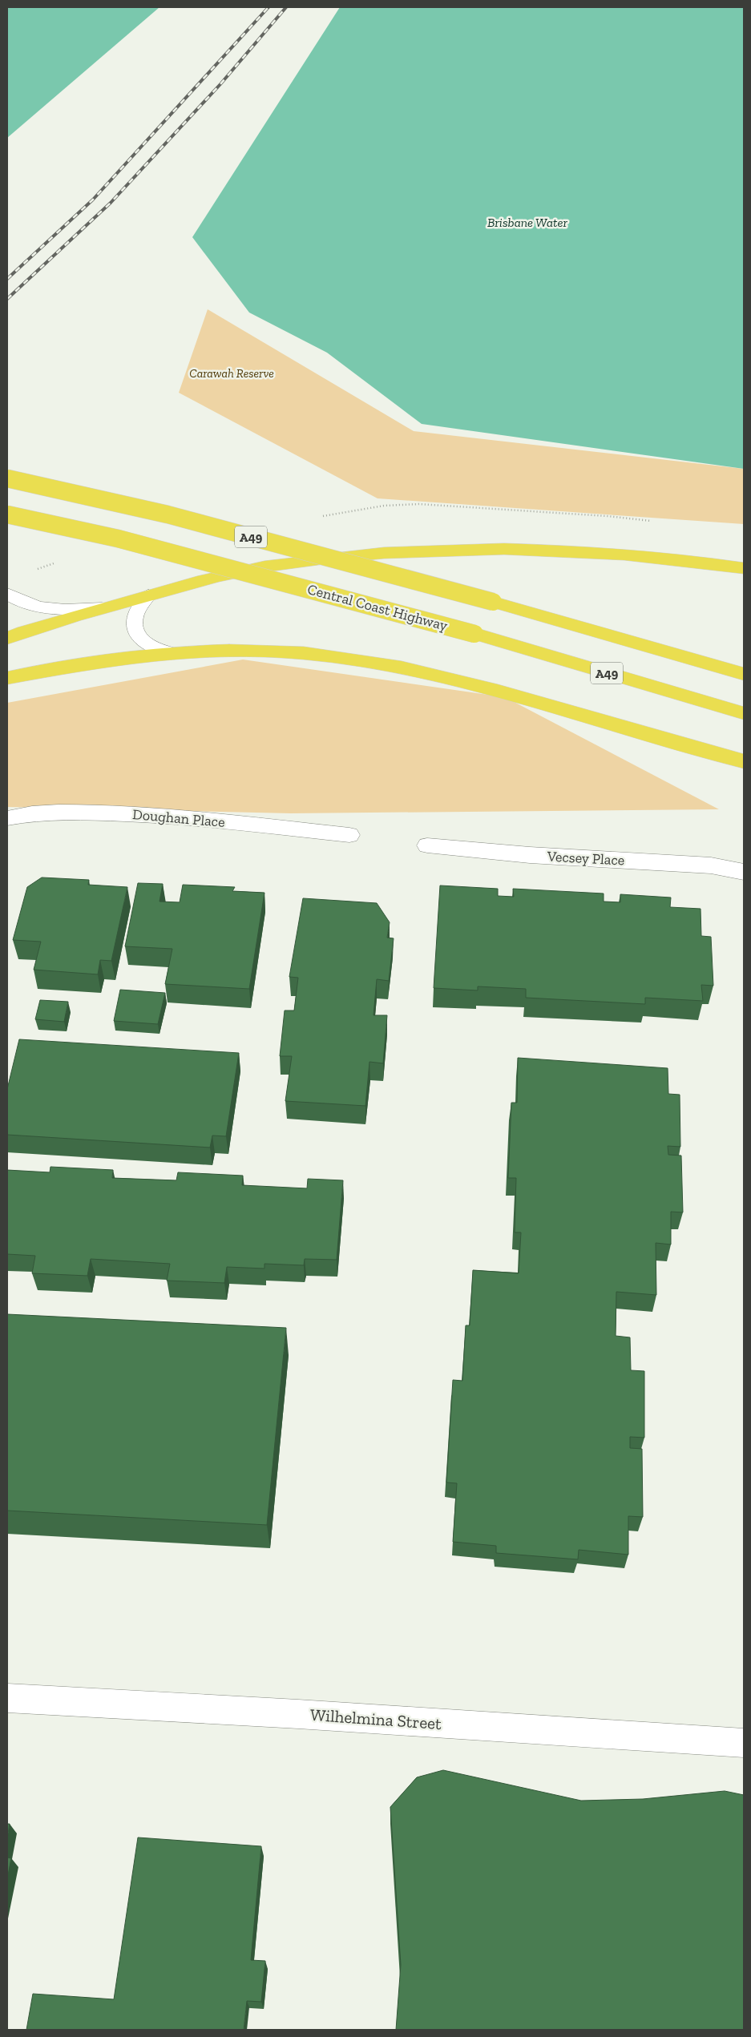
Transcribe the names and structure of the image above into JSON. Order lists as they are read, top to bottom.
{
  "streets": {
    "highway": ["A49", "Central Coast Highway"],
    "street": ["Doughan Place", "Vecsey Place", "Wilhelmina Street"]
  },
  "water": ["Brisbane Water"],
  "parks": ["Carawah Reserve"]
}
